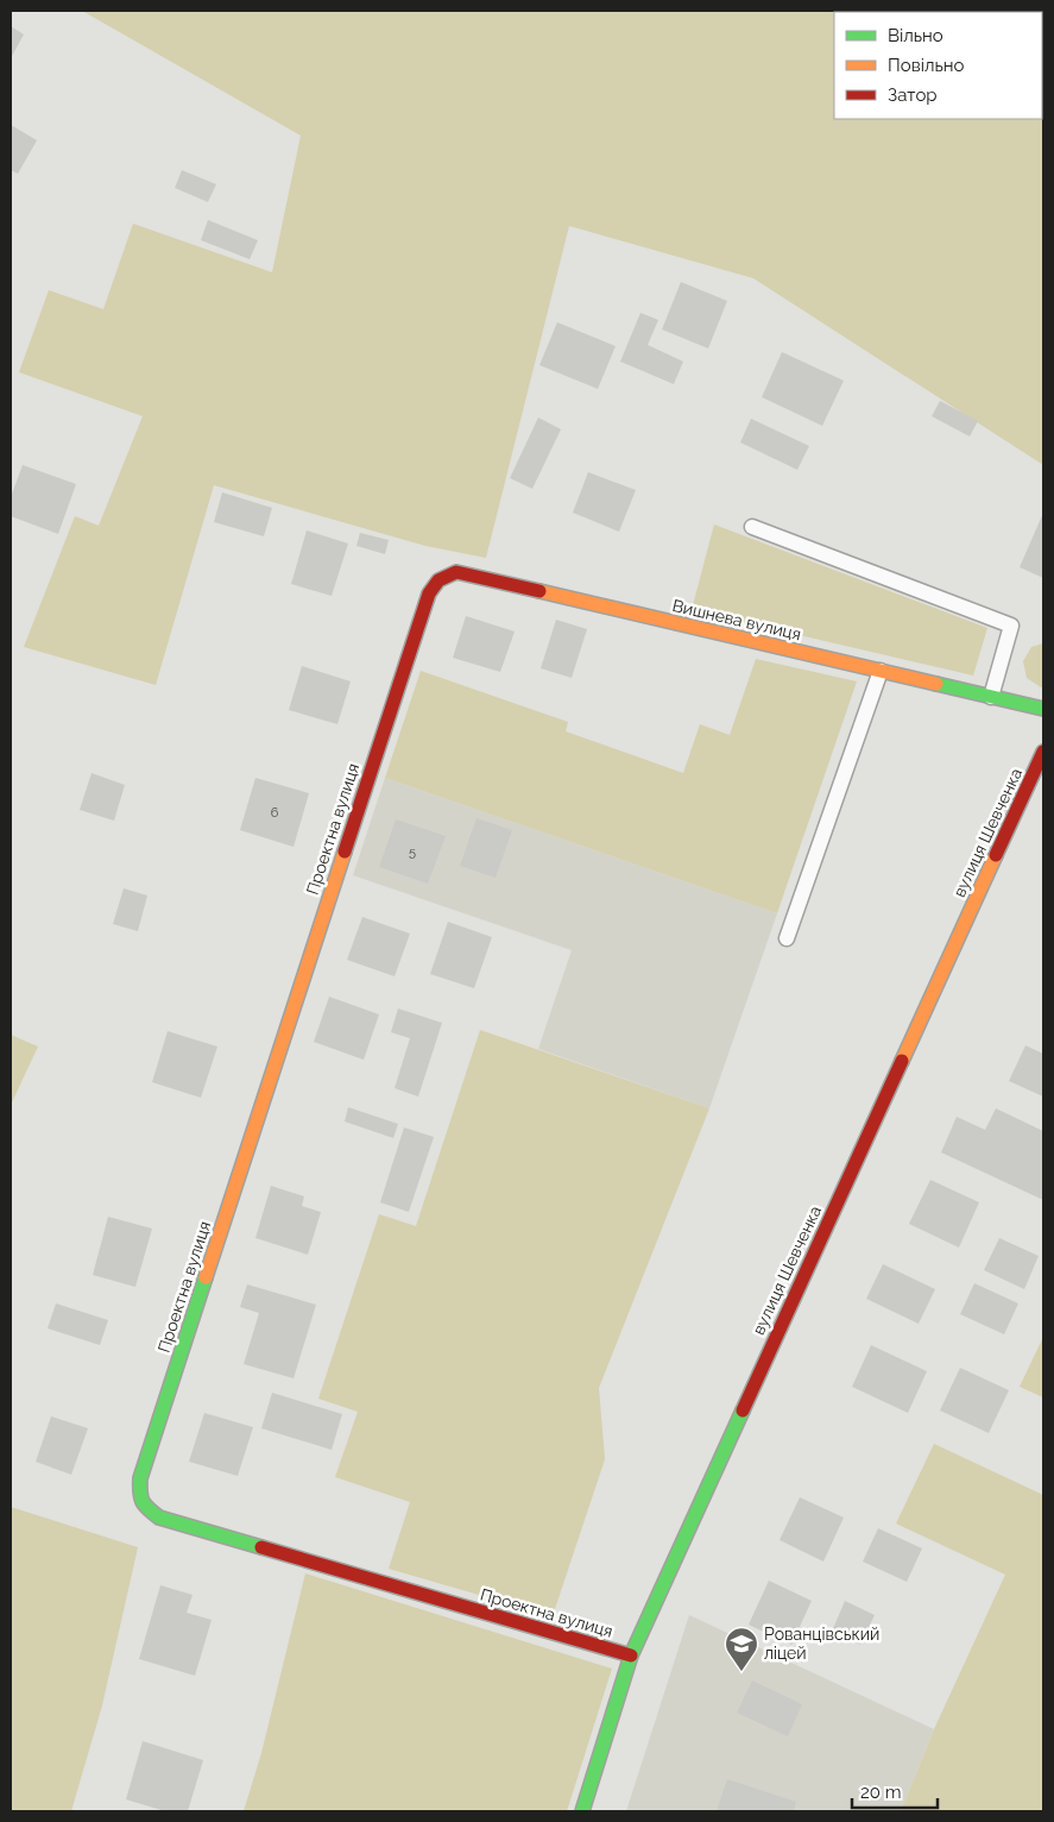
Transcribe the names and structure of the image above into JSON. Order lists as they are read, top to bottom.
{
  "streets": {
    "street": ["Вишнева вулиця", "Проектна вулиця", "вулиця Шевченка"]
  },
  "crossings": [
    ["Вишнева вулиця", "Проектна вулиця"],
    ["Проектна вулиця", "вулиця Шевченка"]
  ],
  "places": {
    "school or university": ["Рованцівський ліцей"]
  },
  "house_numbers": ["6", "5"],
  "legend": ["Вільно", "Повільно", "Затор"],
  "scale_bar": "20 m"
}
